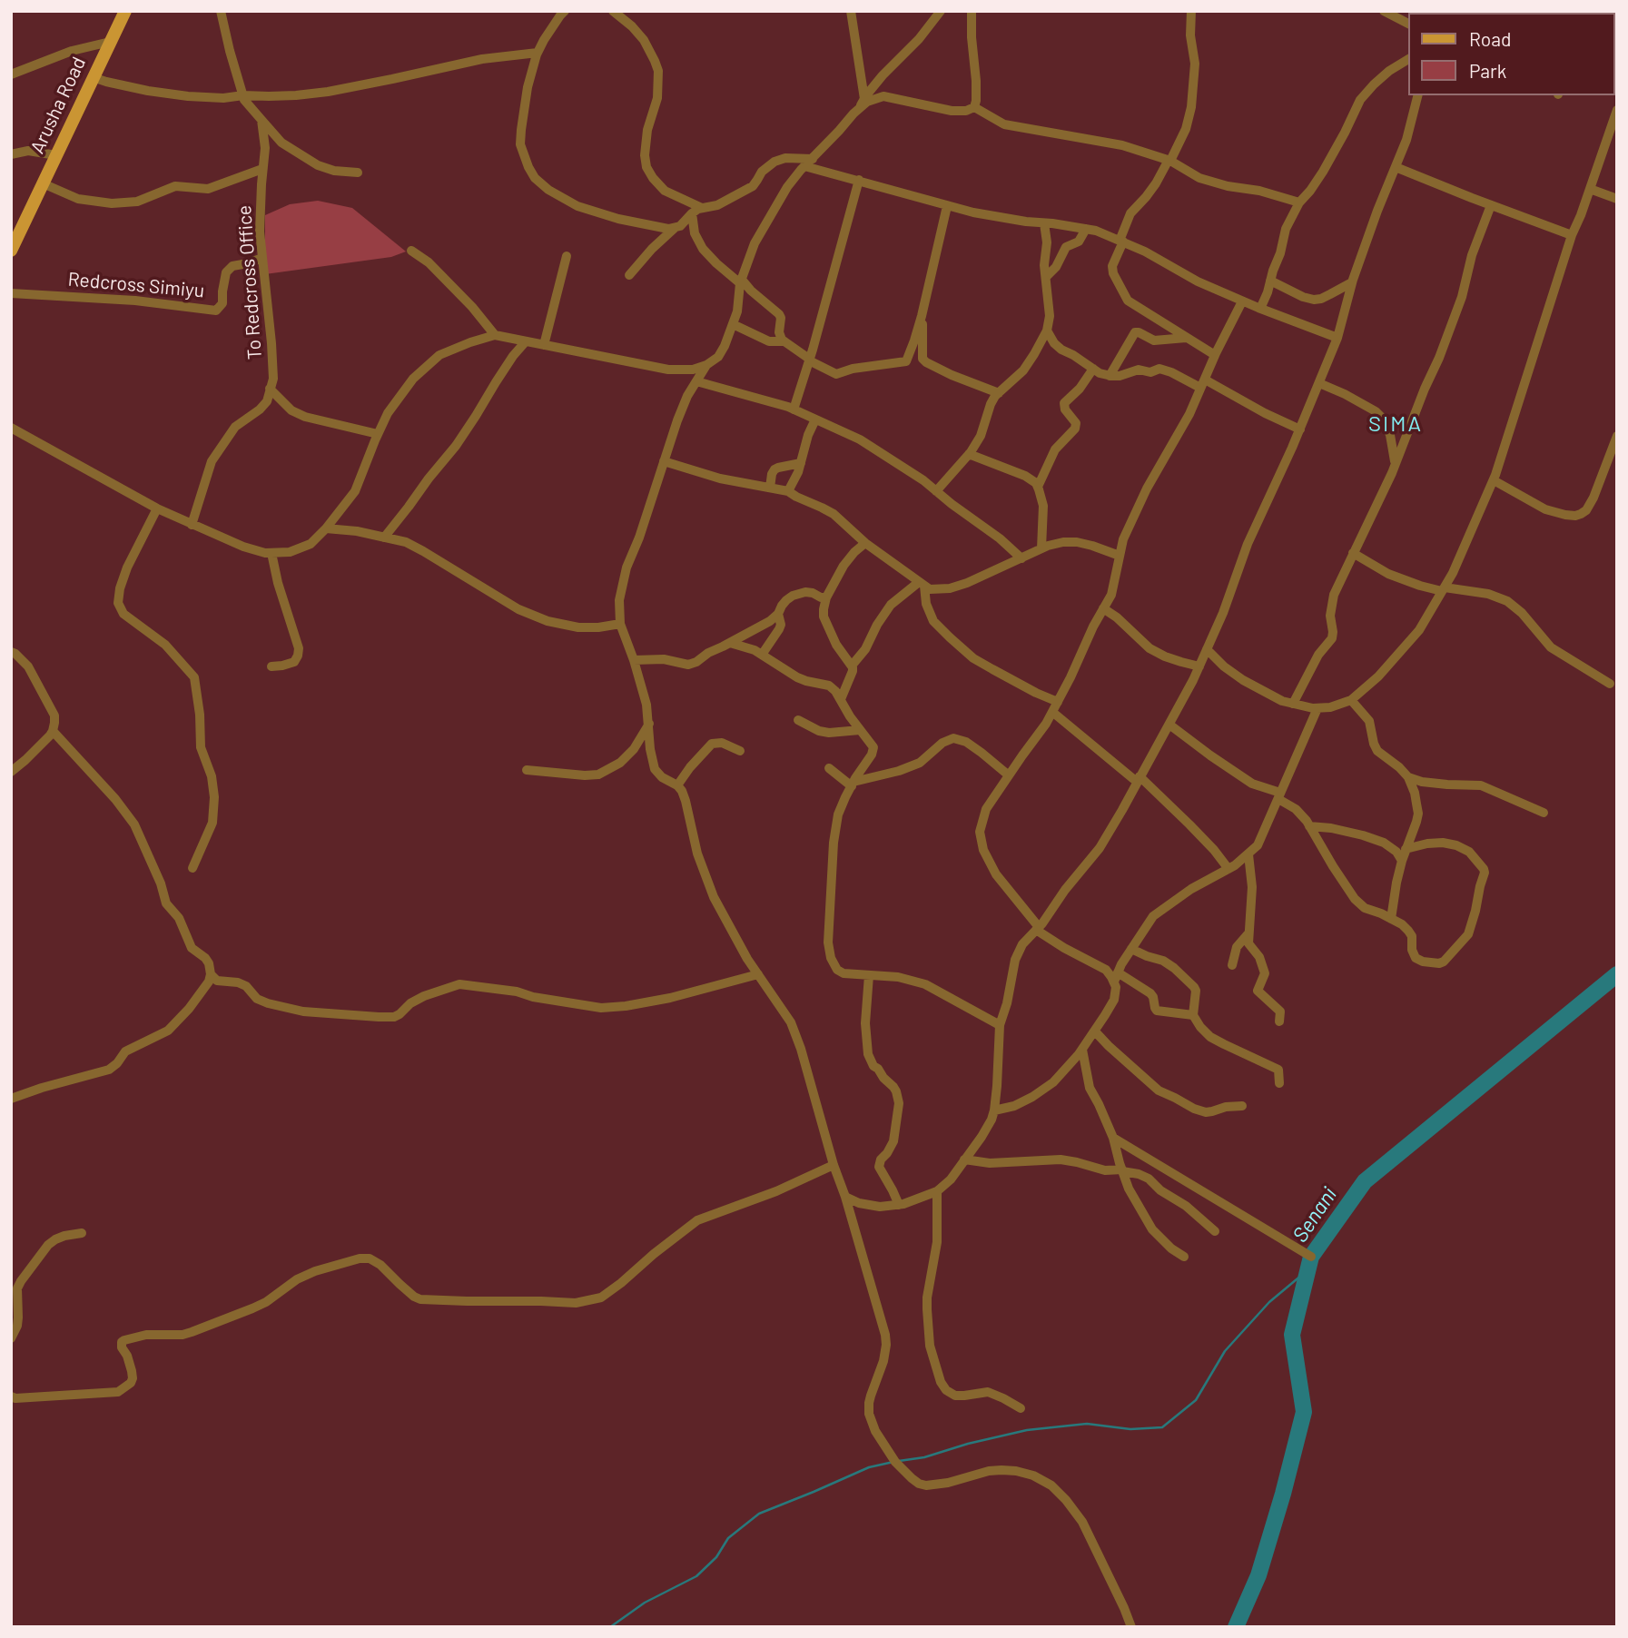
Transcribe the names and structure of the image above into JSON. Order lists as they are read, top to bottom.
{
  "streets": {
    "main road": ["Arusha Road"],
    "street": ["To Redcross Office", "Redcross Simiyu"]
  },
  "crossings": [
    ["To Redcross Office", "Redcross Simiyu"]
  ],
  "districts": ["SIMA"],
  "water": ["Senani"],
  "legend": ["Road", "Park"]
}
